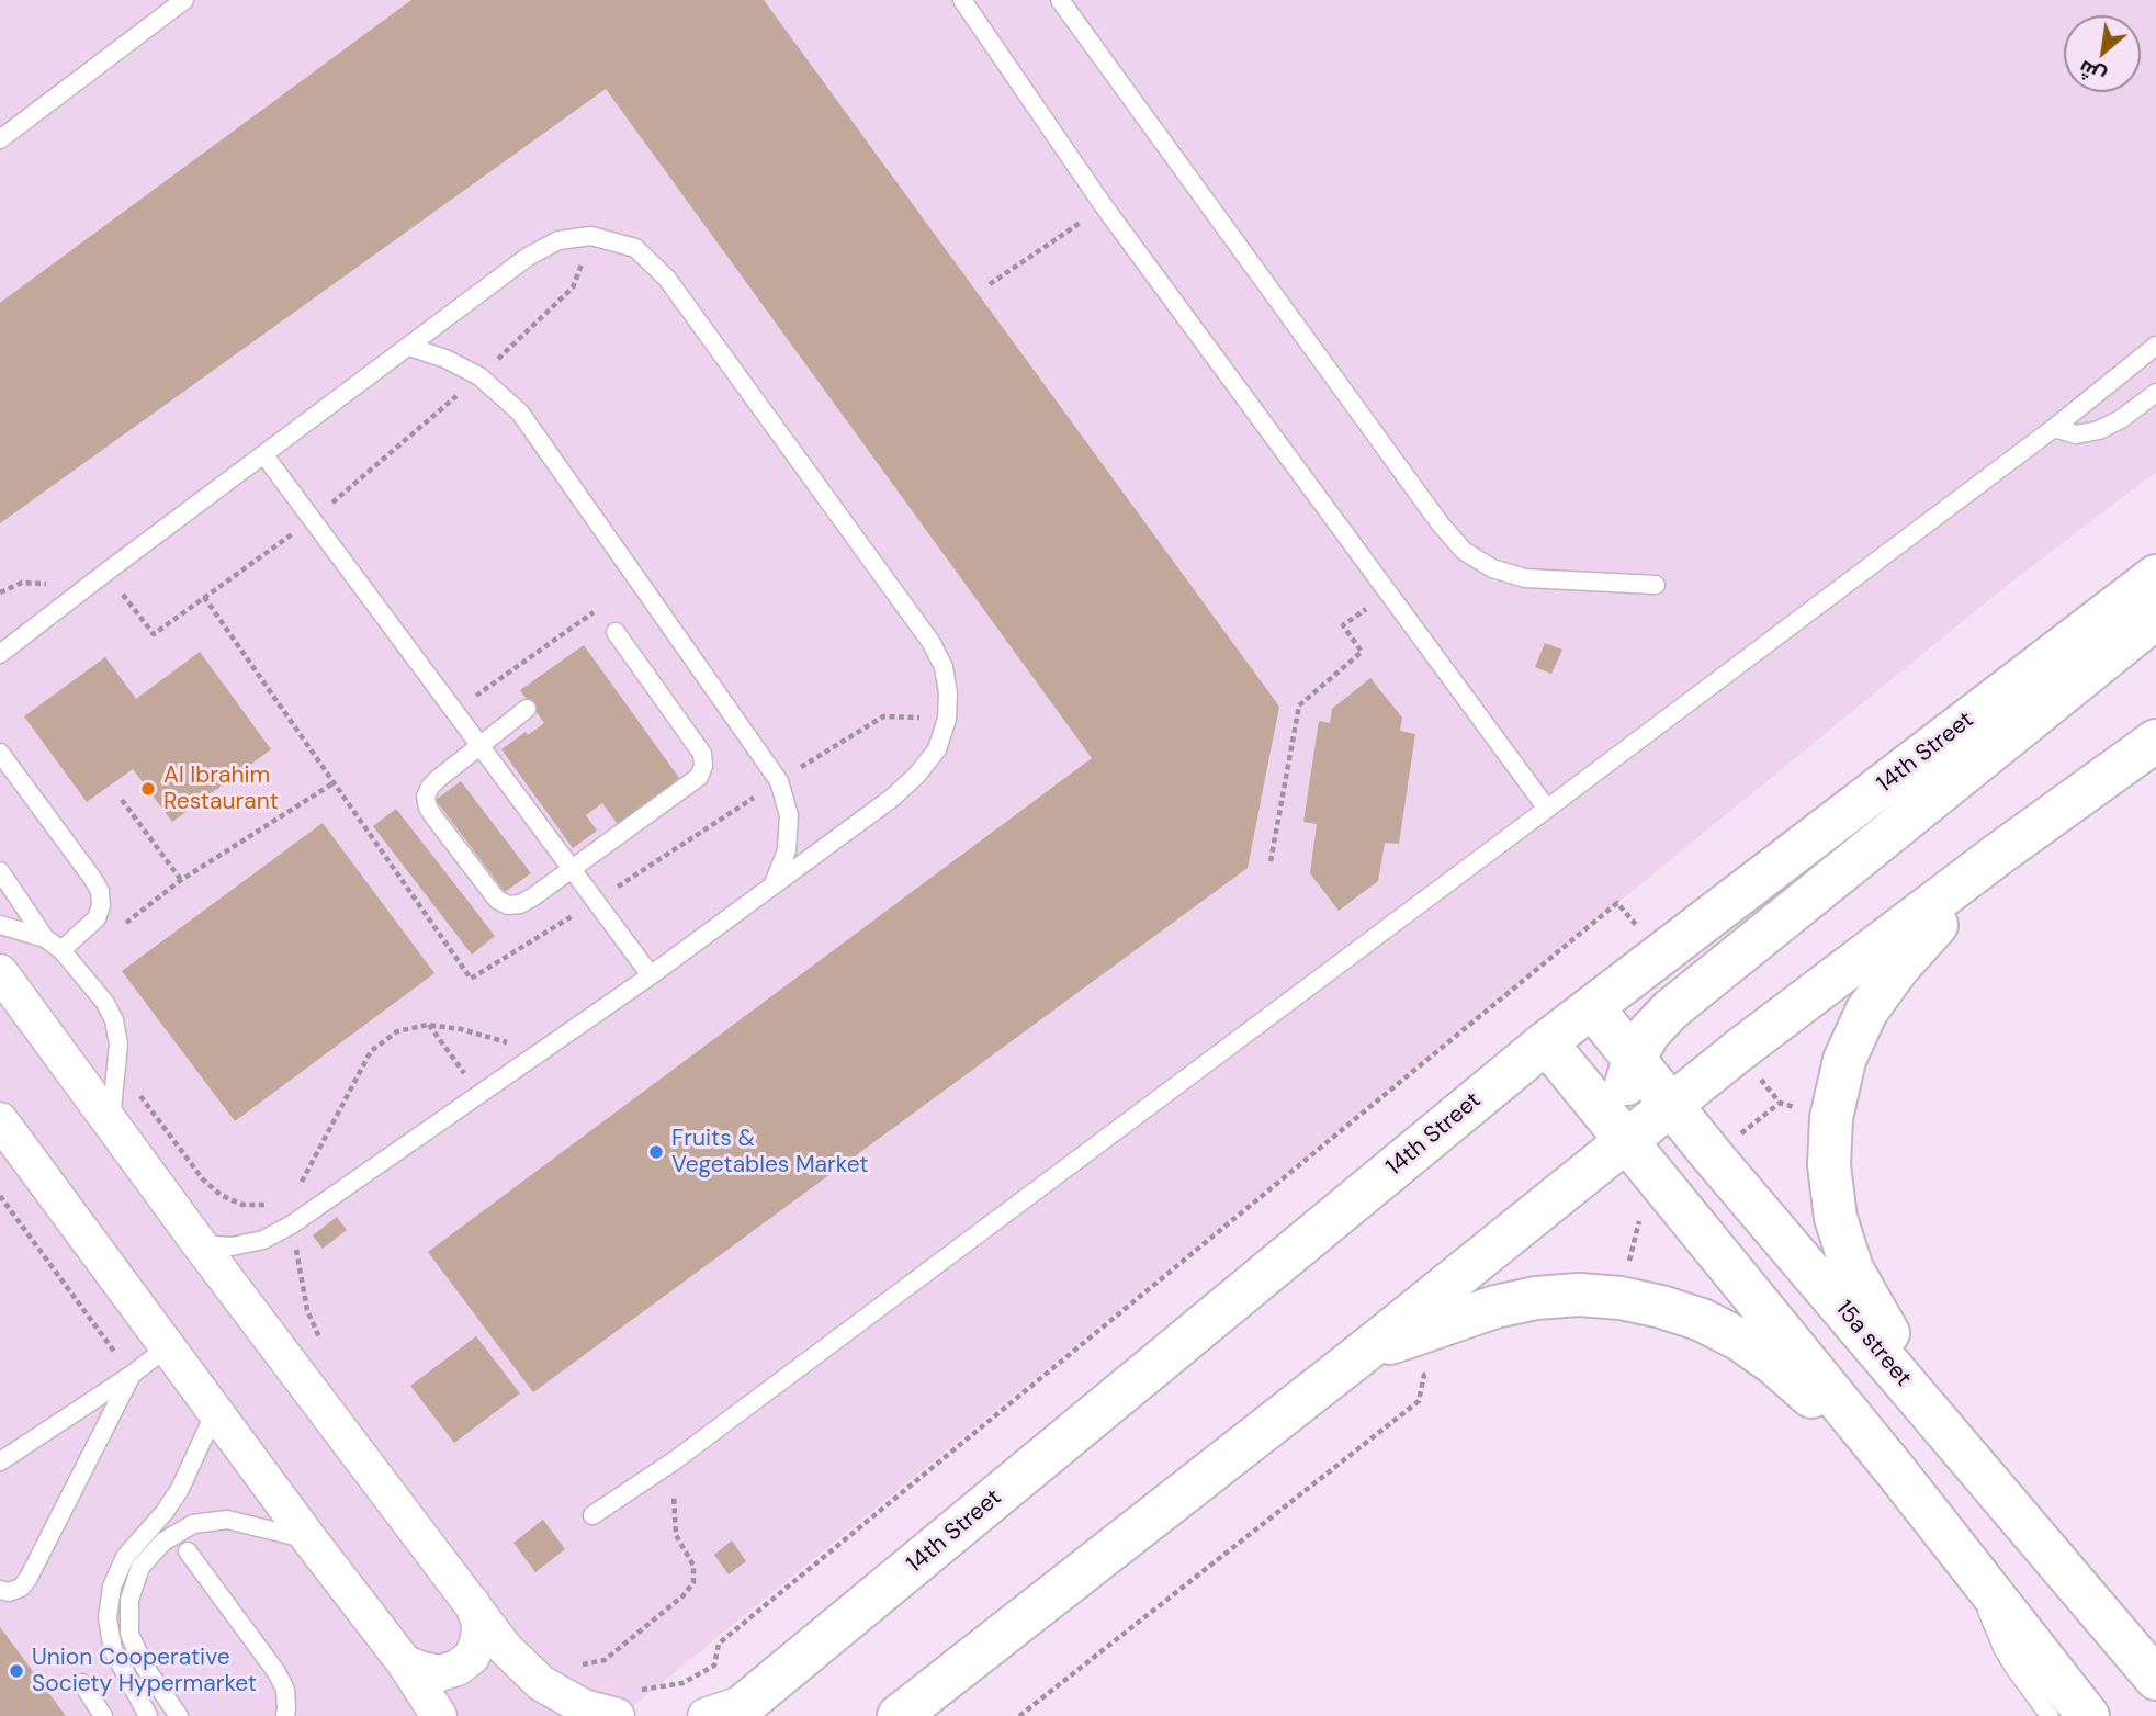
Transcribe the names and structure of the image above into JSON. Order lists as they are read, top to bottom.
{
  "streets": {
    "main road": ["14th Street", "15a street"]
  },
  "crossings": [
    ["14th Street", "15a street"]
  ],
  "places": ["Al Ibrahim Restaurant", "Fruits & Vegetables Market", "Union Cooperative Society Hypermarket"],
  "north": "bottom left"
}
